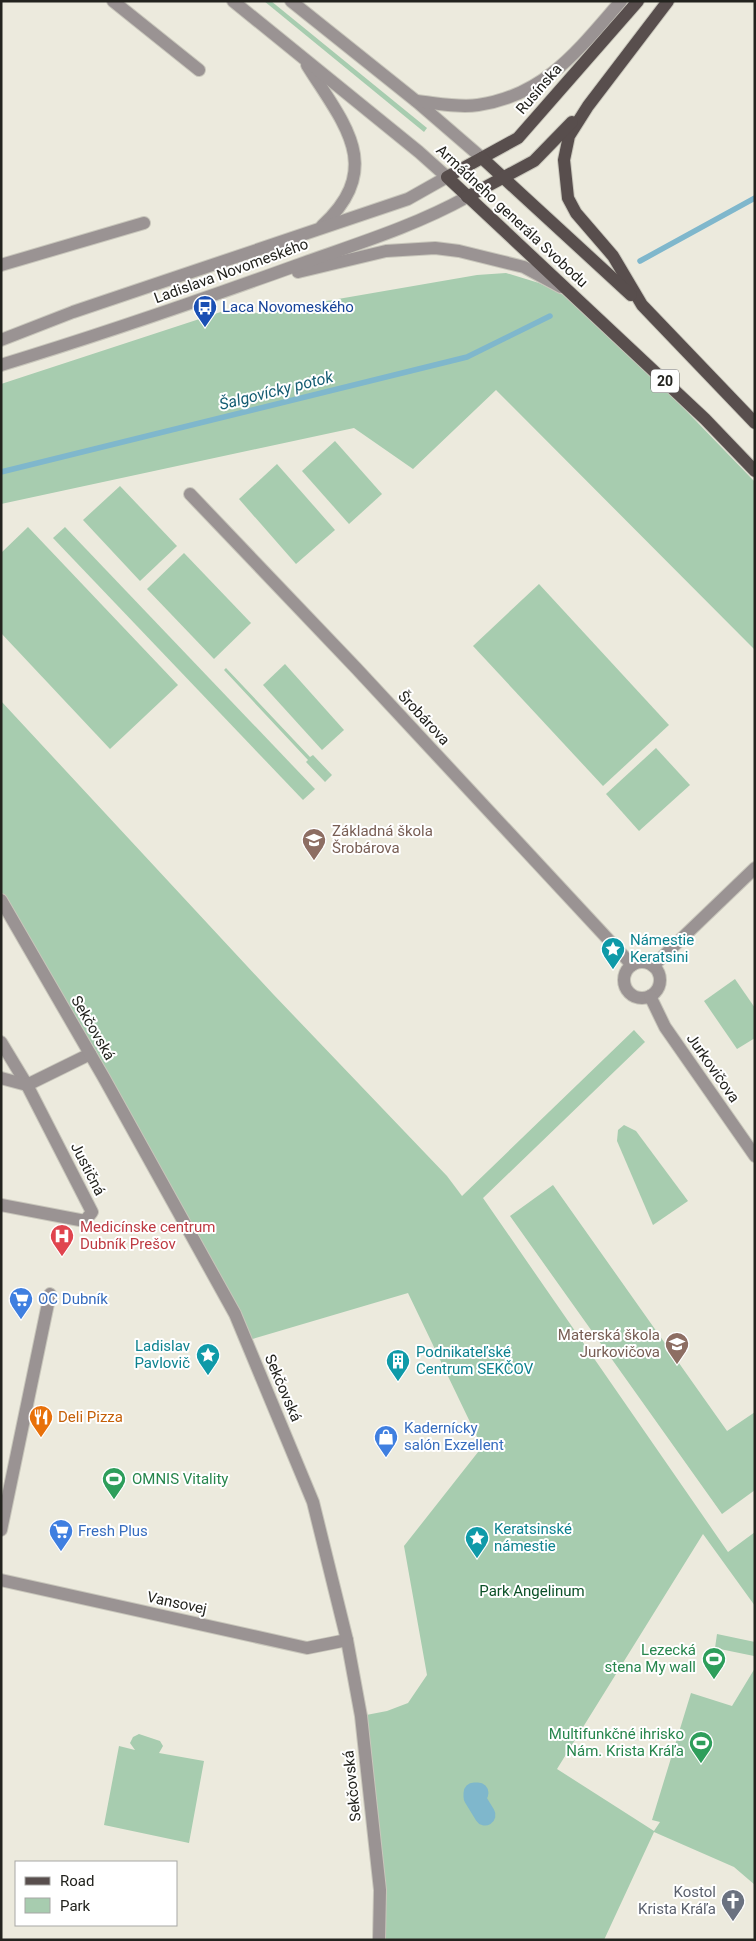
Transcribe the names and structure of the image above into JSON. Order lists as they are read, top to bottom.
{
  "streets": {
    "main road": ["Rusínska", "Armádneho generála Svobodu", "20"],
    "street": [
      "Ladislava Novomeského",
      "Šrobárova",
      "Sekčovská",
      "Jurkovičova",
      "Justičná",
      "Vansovej"
    ]
  },
  "crossings": [
    ["Rusínska", "Armádneho generála Svobodu"],
    ["Rusínska", "Ladislava Novomeského"],
    ["Armádneho generála Svobodu", "Ladislava Novomeského"],
    ["Šrobárova", "Jurkovičova"],
    ["Sekčovská", "Vansovej"]
  ],
  "water": ["Šalgovícky potok"],
  "parks": ["Park Angelinum"],
  "places": {
    "bus stop": ["Laca Novomeského"],
    "school or university": ["Základná škola Šrobárova", "Materská škola Jurkovičova"],
    "place": ["Námestie Keratsini", "Ladislav Pavlovič", "Keratsinské námestie"],
    "hospital": ["Medicínske centrum Dubník Prešov"],
    "supermarket": ["OC Dubník", "Fresh Plus"],
    "building": ["Podnikateľské Centrum SEKČOV"],
    "restaurant": ["Deli Pizza"],
    "shop": ["Kadernícky salón Exzellent"],
    "sports": ["OMNIS Vitality", "Lezecká stena My wall", "Multifunkčné ihrisko Nám. Krista Kráľa"],
    "church": ["Kostol Krista Kráľa"]
  },
  "legend": ["Road", "Park"]
}
